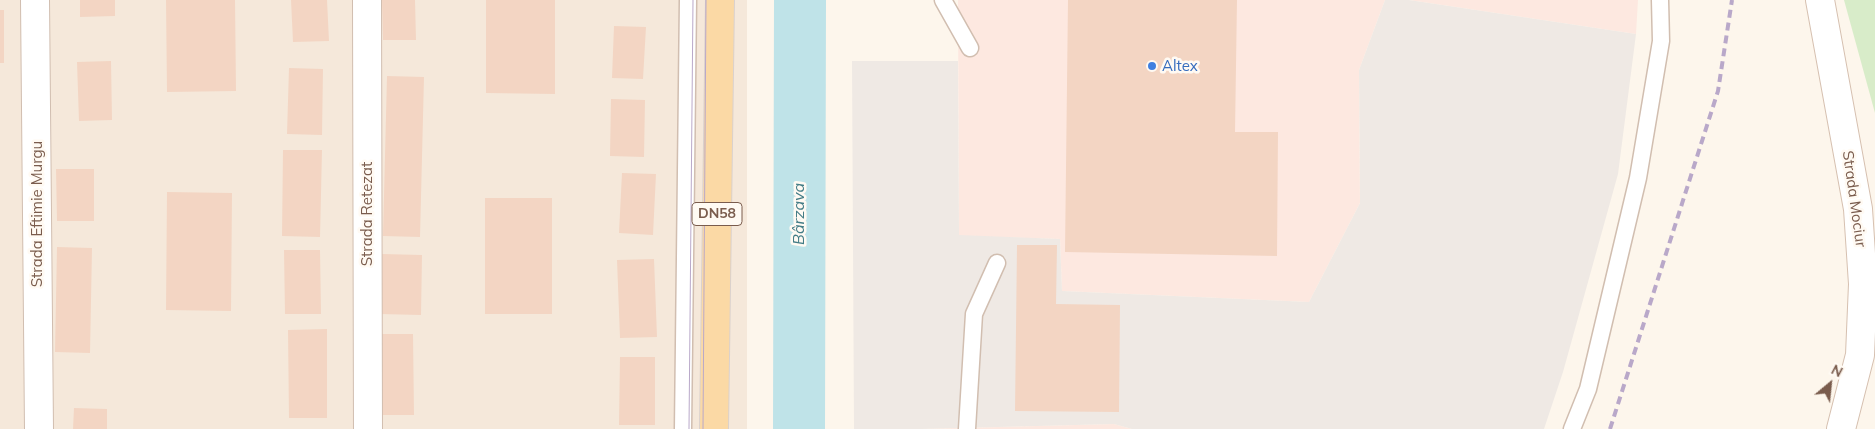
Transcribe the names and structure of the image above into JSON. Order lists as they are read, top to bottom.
{
  "streets": {
    "main road": ["DN58"],
    "street": ["Strada Mociur", "Strada Eftimie Murgu", "Strada Retezat"]
  },
  "water": ["Bârzava"],
  "places": ["Altex"],
  "north": "top right"
}
